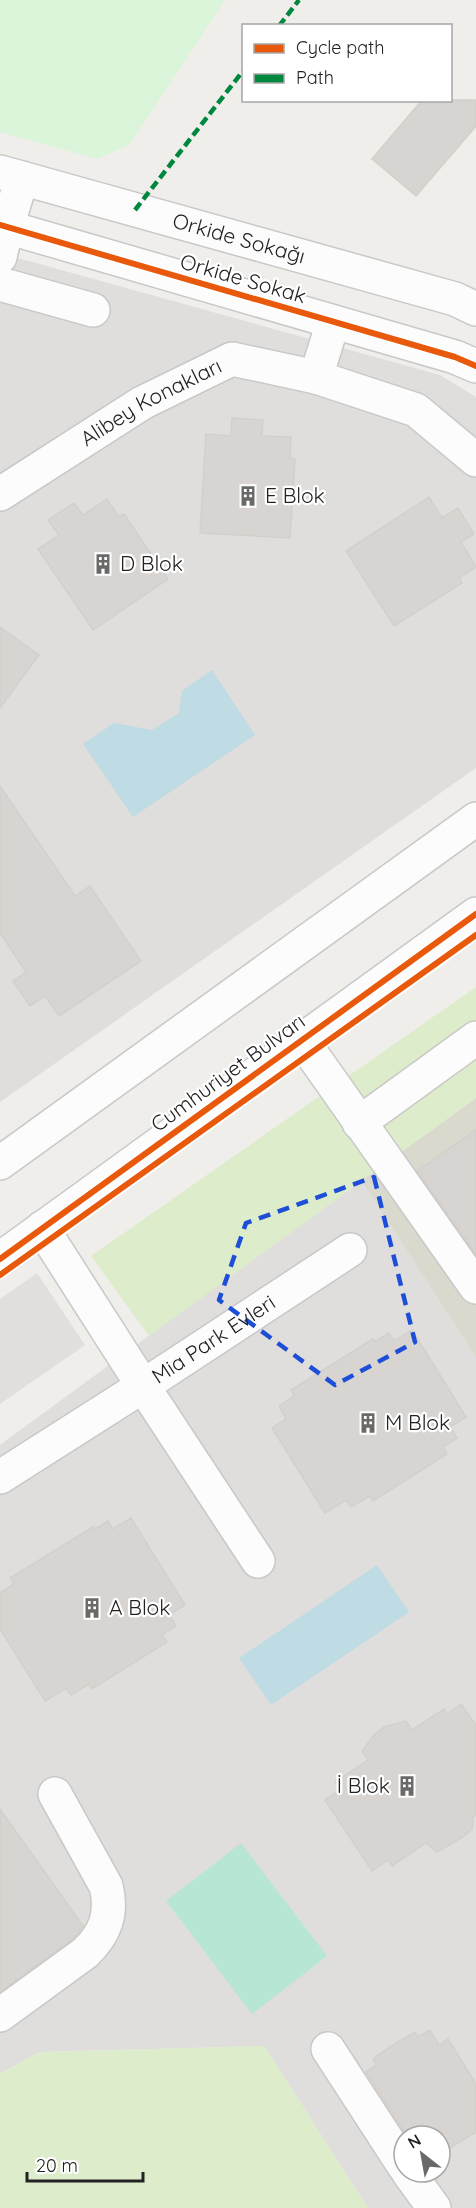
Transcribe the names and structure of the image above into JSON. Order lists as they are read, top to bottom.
{
  "streets": {
    "street": [
      "Orkide Sokağı",
      "Orkide Sokak",
      "Alibey Konakları",
      "Cumhuriyet Bulvarı",
      "Mia Park Evleri"
    ]
  },
  "crossings": [
    ["Cumhuriyet Bulvarı", "Mia Park Evleri"]
  ],
  "places": {
    "building": [
      "E Blok",
      "D Blok",
      "M Blok",
      "A Blok",
      "İ Blok"
    ]
  },
  "legend": ["Cycle path", "Path"],
  "scale_bar": "20 m",
  "north": "top left"
}
